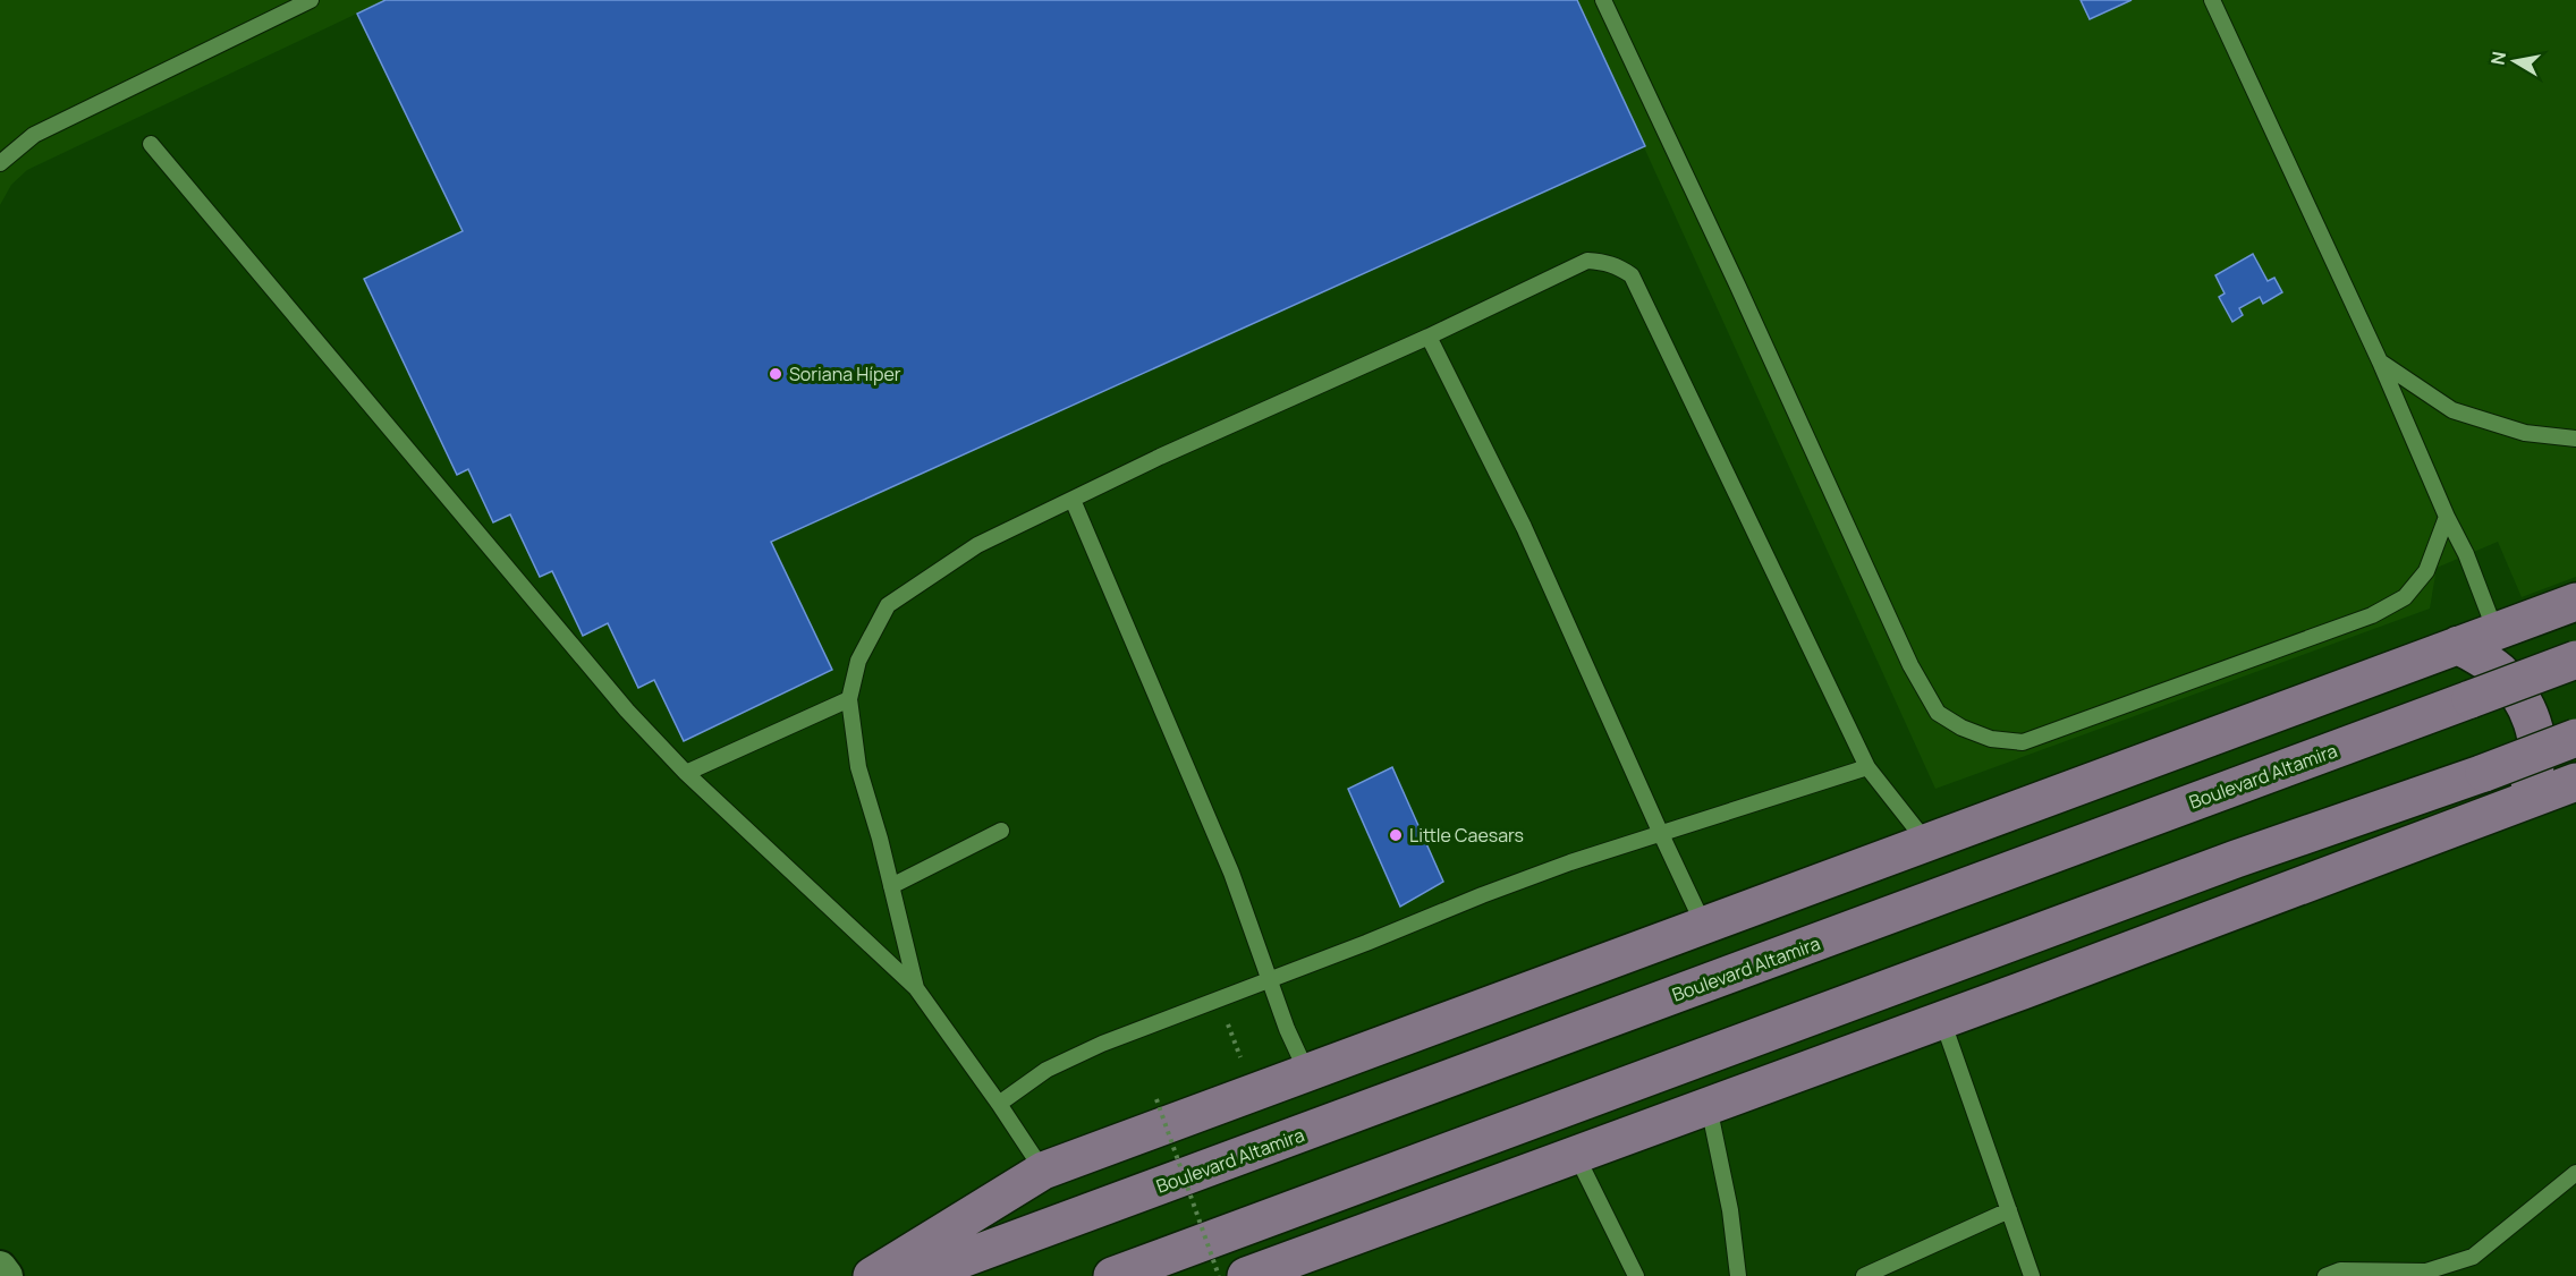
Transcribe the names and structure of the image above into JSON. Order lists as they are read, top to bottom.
{
  "streets": {
    "main road": ["Boulevard Altamira"]
  },
  "places": ["Soriana Híper", "Little Caesars"],
  "north": "left"
}
